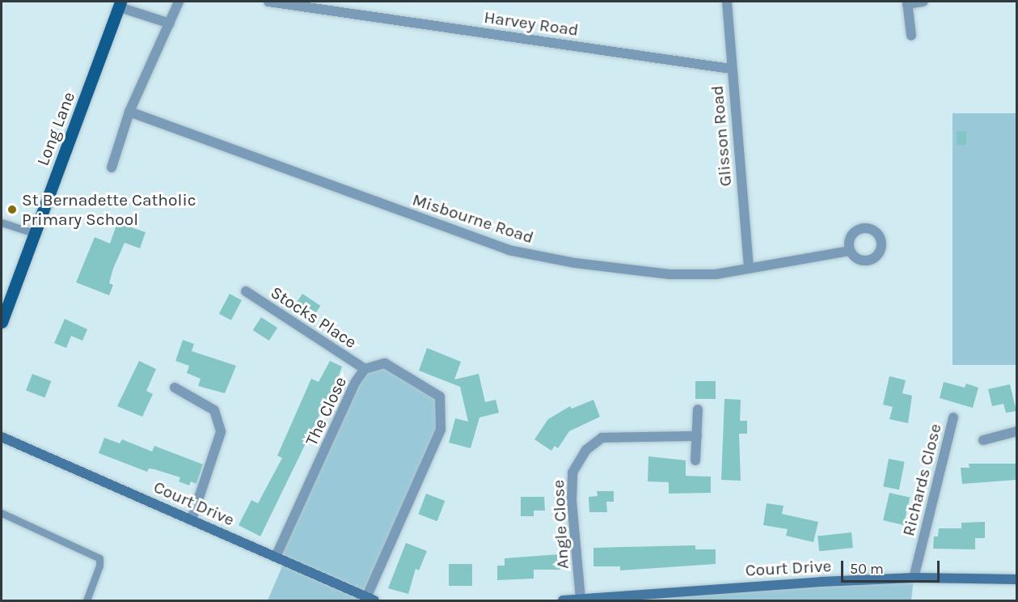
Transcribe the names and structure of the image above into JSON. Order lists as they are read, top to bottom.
{
  "streets": {
    "main road": ["Long Lane"],
    "street": [
      "Harvey Road",
      "Glisson Road",
      "Misbourne Road",
      "Stocks Place",
      "The Close",
      "Richards Close",
      "Court Drive",
      "Angle Close"
    ]
  },
  "crossings": [
    ["Harvey Road", "Glisson Road"],
    ["Glisson Road", "Misbourne Road"],
    ["Stocks Place", "The Close"],
    ["The Close", "Court Drive"],
    ["Richards Close", "Court Drive"],
    ["Court Drive", "Angle Close"]
  ],
  "places": ["St Bernadette Catholic Primary School"],
  "scale_bar": "50 m"
}
